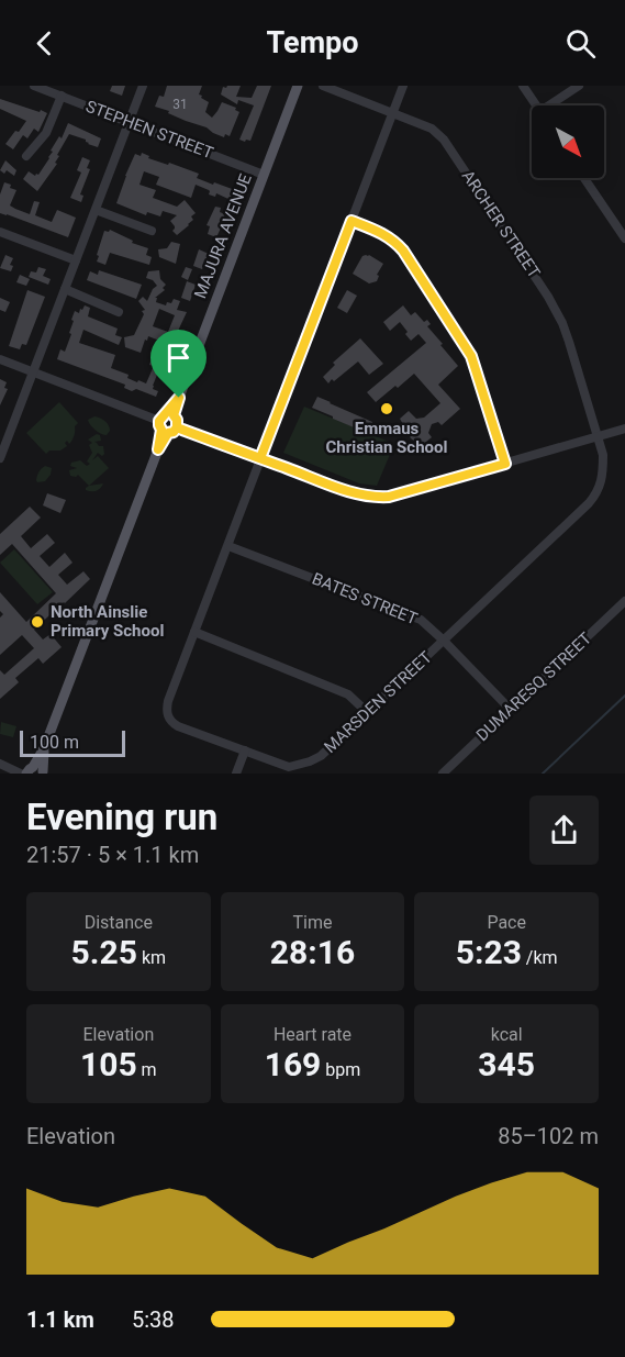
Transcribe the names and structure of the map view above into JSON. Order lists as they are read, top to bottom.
{
  "streets": {
    "main road": ["MAJURA AVENUE"],
    "street": [
      "STEPHEN STREET",
      "ARCHER STREET",
      "BATES STREET",
      "DUMARESQ STREET",
      "MARSDEN STREET"
    ]
  },
  "crossings": [
    ["STEPHEN STREET", "MAJURA AVENUE"],
    ["ARCHER STREET", "MARSDEN STREET"],
    ["BATES STREET", "DUMARESQ STREET"],
    ["BATES STREET", "MARSDEN STREET"]
  ],
  "places": ["Emmaus Christian School", "North Ainslie Primary School"],
  "house_numbers": ["31"],
  "scale_bar": "100 m",
  "north": "bottom right",
  "page": {
    "header": "Tempo",
    "scale": "100 m",
    "heading": ["Evening run", "21:57 · 5 × 1.1 km"],
    "stats": [
      ["Distance", "5.25 km"],
      ["Time", "28:16"],
      ["Pace", "5:23 /km"],
      ["Elevation", "105 m"],
      ["Heart rate", "169 bpm"],
      ["kcal", "345"]
    ],
    "chart": ["Elevation", "85–102 m"],
    "list": [
      {
        "name": "1.1 km",
        "note": "5:38"
      }
    ]
  }
}
